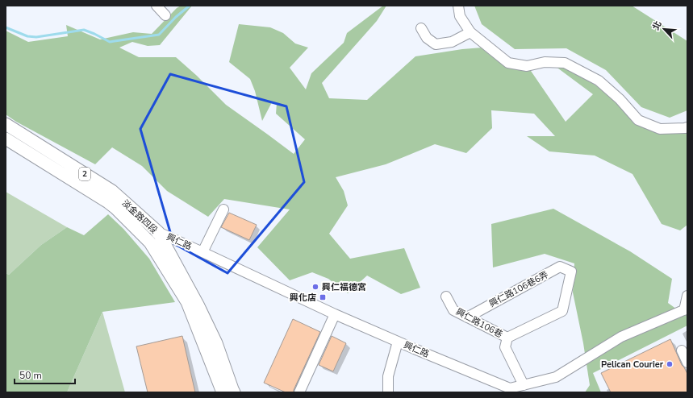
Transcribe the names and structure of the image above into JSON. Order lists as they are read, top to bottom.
{
  "streets": {
    "main road": ["2", "淡金路四段"],
    "street": ["興仁路", "興仁路106巷6弄", "興仁路106巷"]
  },
  "crossings": [
    ["淡金路四段", "興仁路"],
    ["興仁路", "興仁路106巷"],
    ["興仁路106巷6弄", "興仁路106巷"]
  ],
  "places": {
    "other": ["興仁福德宮", "Pelican Courier"],
    "transit": ["興化店"]
  },
  "scale_bar": "50 m",
  "north": "top left"
}
